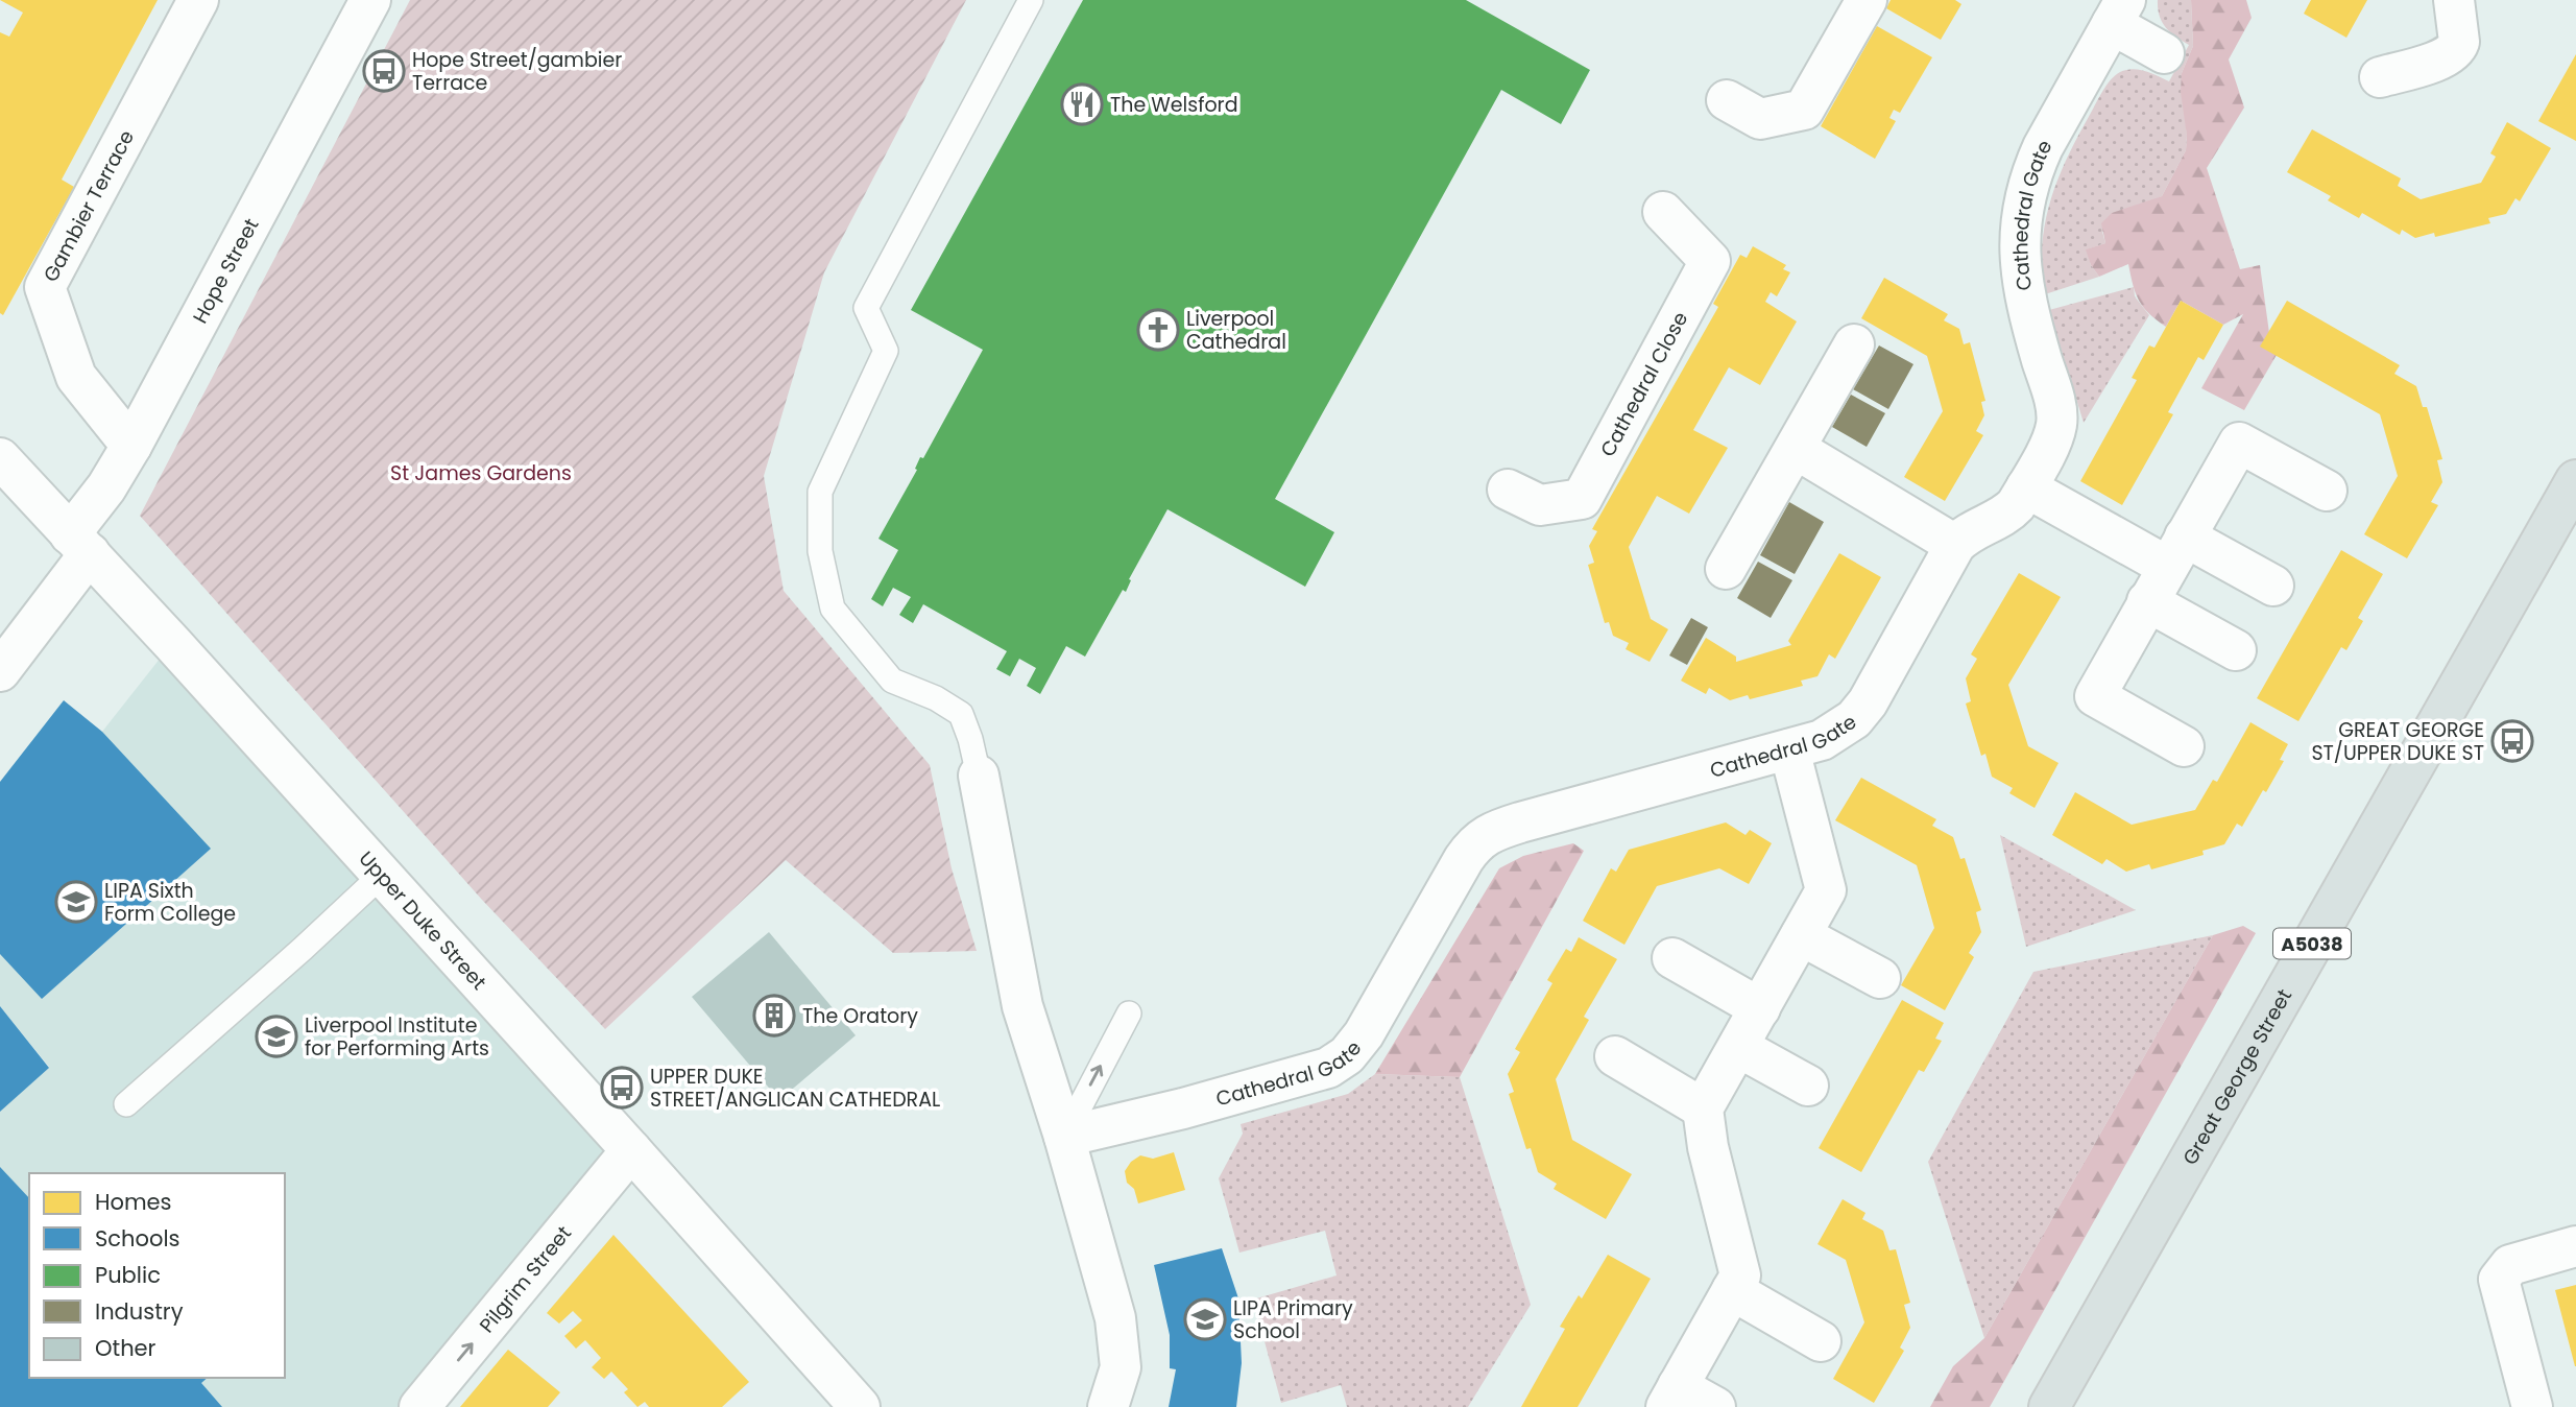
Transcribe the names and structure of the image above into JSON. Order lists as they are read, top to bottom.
{
  "streets": {
    "main road": ["A5038", "Great George Street"],
    "street": [
      "Gambier Terrace",
      "Cathedral Gate",
      "Hope Street",
      "Cathedral Close",
      "Upper Duke Street",
      "Pilgrim Street"
    ]
  },
  "crossings": [
    ["Gambier Terrace", "Hope Street"],
    ["Hope Street", "Upper Duke Street"],
    ["Upper Duke Street", "Pilgrim Street"]
  ],
  "one_way": ["Pilgrim Street"],
  "parks": ["St James Gardens"],
  "places": {
    "bus stop": ["Hope Street/gambier Terrace", "GREAT GEORGE ST/UPPER DUKE ST", "UPPER DUKE STREET/ANGLICAN CATHEDRAL"],
    "restaurant": ["The Welsford"],
    "church": ["Liverpool Cathedral"],
    "school or university": ["LIPA Sixth Form College", "Liverpool Institute for Performing Arts", "LIPA Primary School"],
    "building": ["The Oratory"]
  },
  "legend": [
    "Homes",
    "Schools",
    "Public",
    "Industry",
    "Other"
  ]
}
